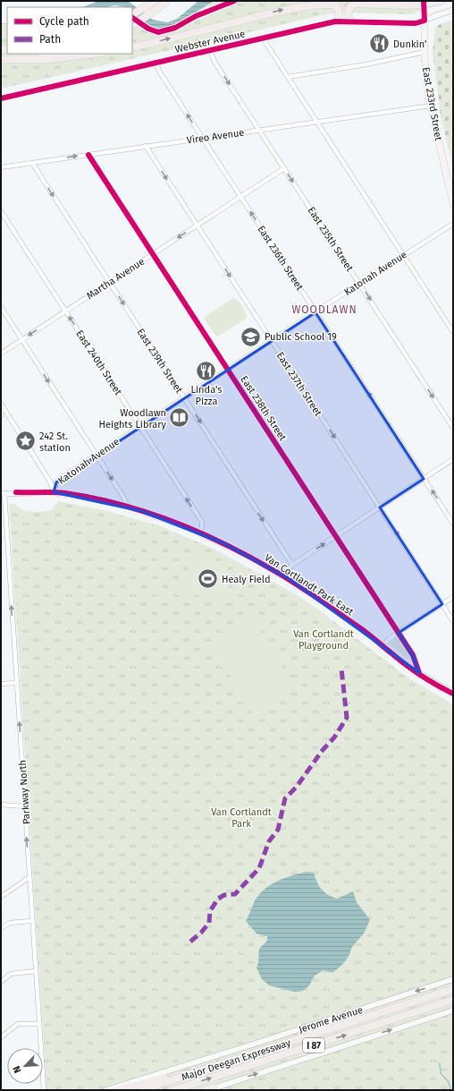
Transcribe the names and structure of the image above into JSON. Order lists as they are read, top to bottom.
{
  "streets": {
    "highway": ["I 87", "Major Deegan Expressway"],
    "main road": [
      "Webster Avenue",
      "East 233rd Street",
      "Van Cortlandt Park East",
      "Jerome Avenue"
    ],
    "street": [
      "Vireo Avenue",
      "East 235th Street",
      "East 236th Street",
      "Katonah Avenue",
      "Martha Avenue",
      "East 239th Street",
      "East 240th Street",
      "East 237th Street",
      "East 238th Street",
      "Parkway North"
    ]
  },
  "crossings": [
    ["Webster Avenue", "East 233rd Street"],
    ["Webster Avenue", "East 235th Street"],
    ["Webster Avenue", "East 236th Street"],
    ["East 233rd Street", "Vireo Avenue"],
    ["Vireo Avenue", "East 235th Street"],
    ["Vireo Avenue", "East 236th Street"],
    ["Vireo Avenue", "East 239th Street"],
    ["Vireo Avenue", "East 237th Street"],
    ["Vireo Avenue", "East 238th Street"],
    ["East 235th Street", "Katonah Avenue"],
    ["East 235th Street", "Martha Avenue"],
    ["East 236th Street", "Katonah Avenue"],
    ["East 236th Street", "Martha Avenue"],
    ["Katonah Avenue", "East 239th Street"],
    ["Katonah Avenue", "East 240th Street"],
    ["Katonah Avenue", "East 237th Street"],
    ["Katonah Avenue", "East 238th Street"],
    ["Katonah Avenue", "Van Cortlandt Park East"],
    ["Martha Avenue", "East 239th Street"],
    ["Martha Avenue", "East 240th Street"],
    ["Martha Avenue", "East 237th Street"],
    ["Martha Avenue", "East 238th Street"],
    ["East 240th Street", "Van Cortlandt Park East"],
    ["East 238th Street", "Van Cortlandt Park East"],
    ["Van Cortlandt Park East", "Parkway North"]
  ],
  "one_way": [
    "East 235th Street",
    "East 236th Street",
    "East 239th Street",
    "East 240th Street",
    "East 237th Street",
    "Parkway North"
  ],
  "districts": ["WOODLAWN"],
  "parks": ["Van Cortlandt Playground", "Van Cortlandt Park"],
  "places": {
    "restaurant": ["Dunkin'", "Linda's Pizza"],
    "school or university": ["Public School 19"],
    "library": ["Woodlawn Heights Library"],
    "place": ["242 St. station"],
    "sports": ["Healy Field"]
  },
  "legend": ["Cycle path", "Path"],
  "north": "bottom left"
}
